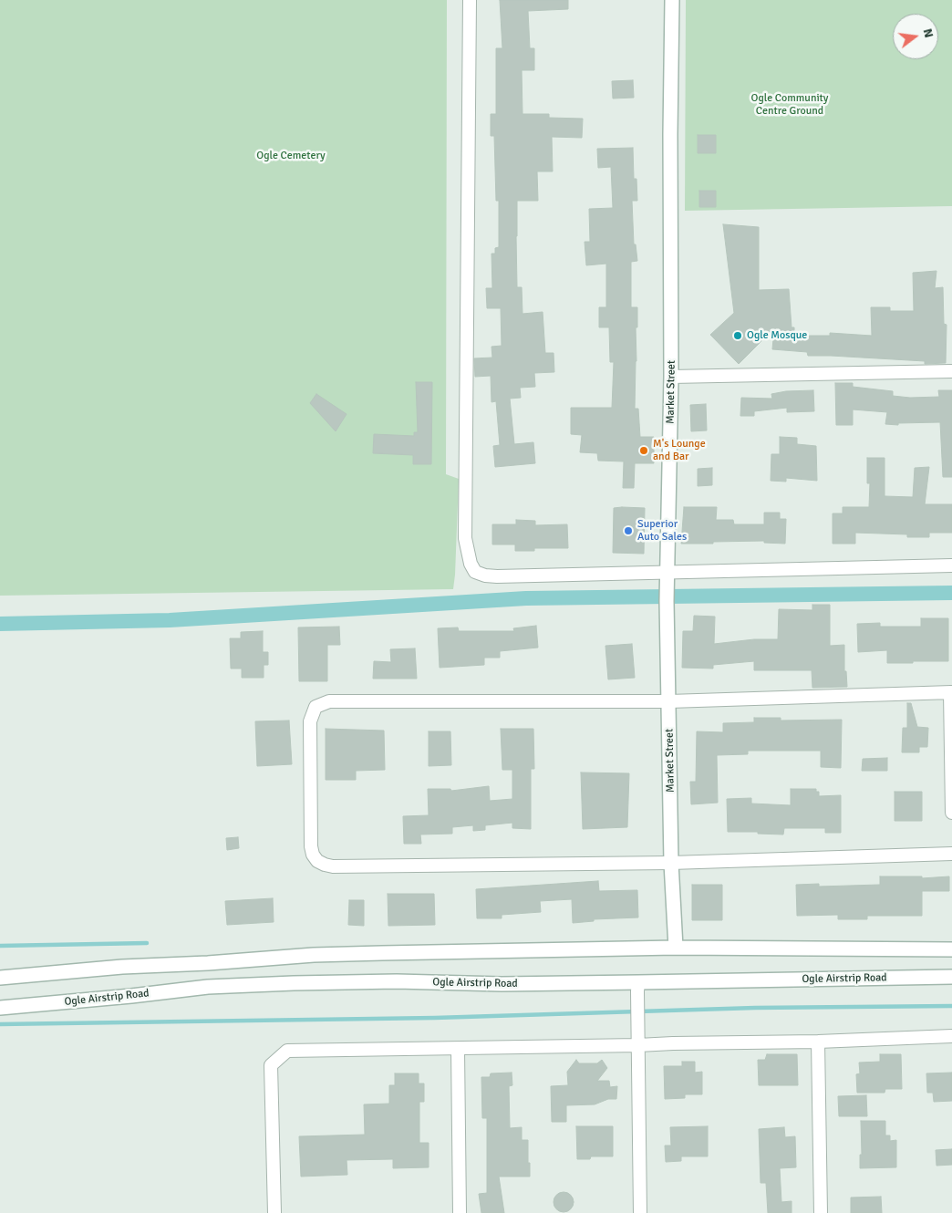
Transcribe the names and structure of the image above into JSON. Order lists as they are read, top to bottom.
{
  "streets": {
    "street": ["Market Street", "Ogle Airstrip Road"]
  },
  "parks": ["Ogle Community Centre Ground", "Ogle Cemetery"],
  "places": ["Ogle Mosque", "M's Lounge and Bar", "Superior Auto Sales"],
  "north": "right"
}
